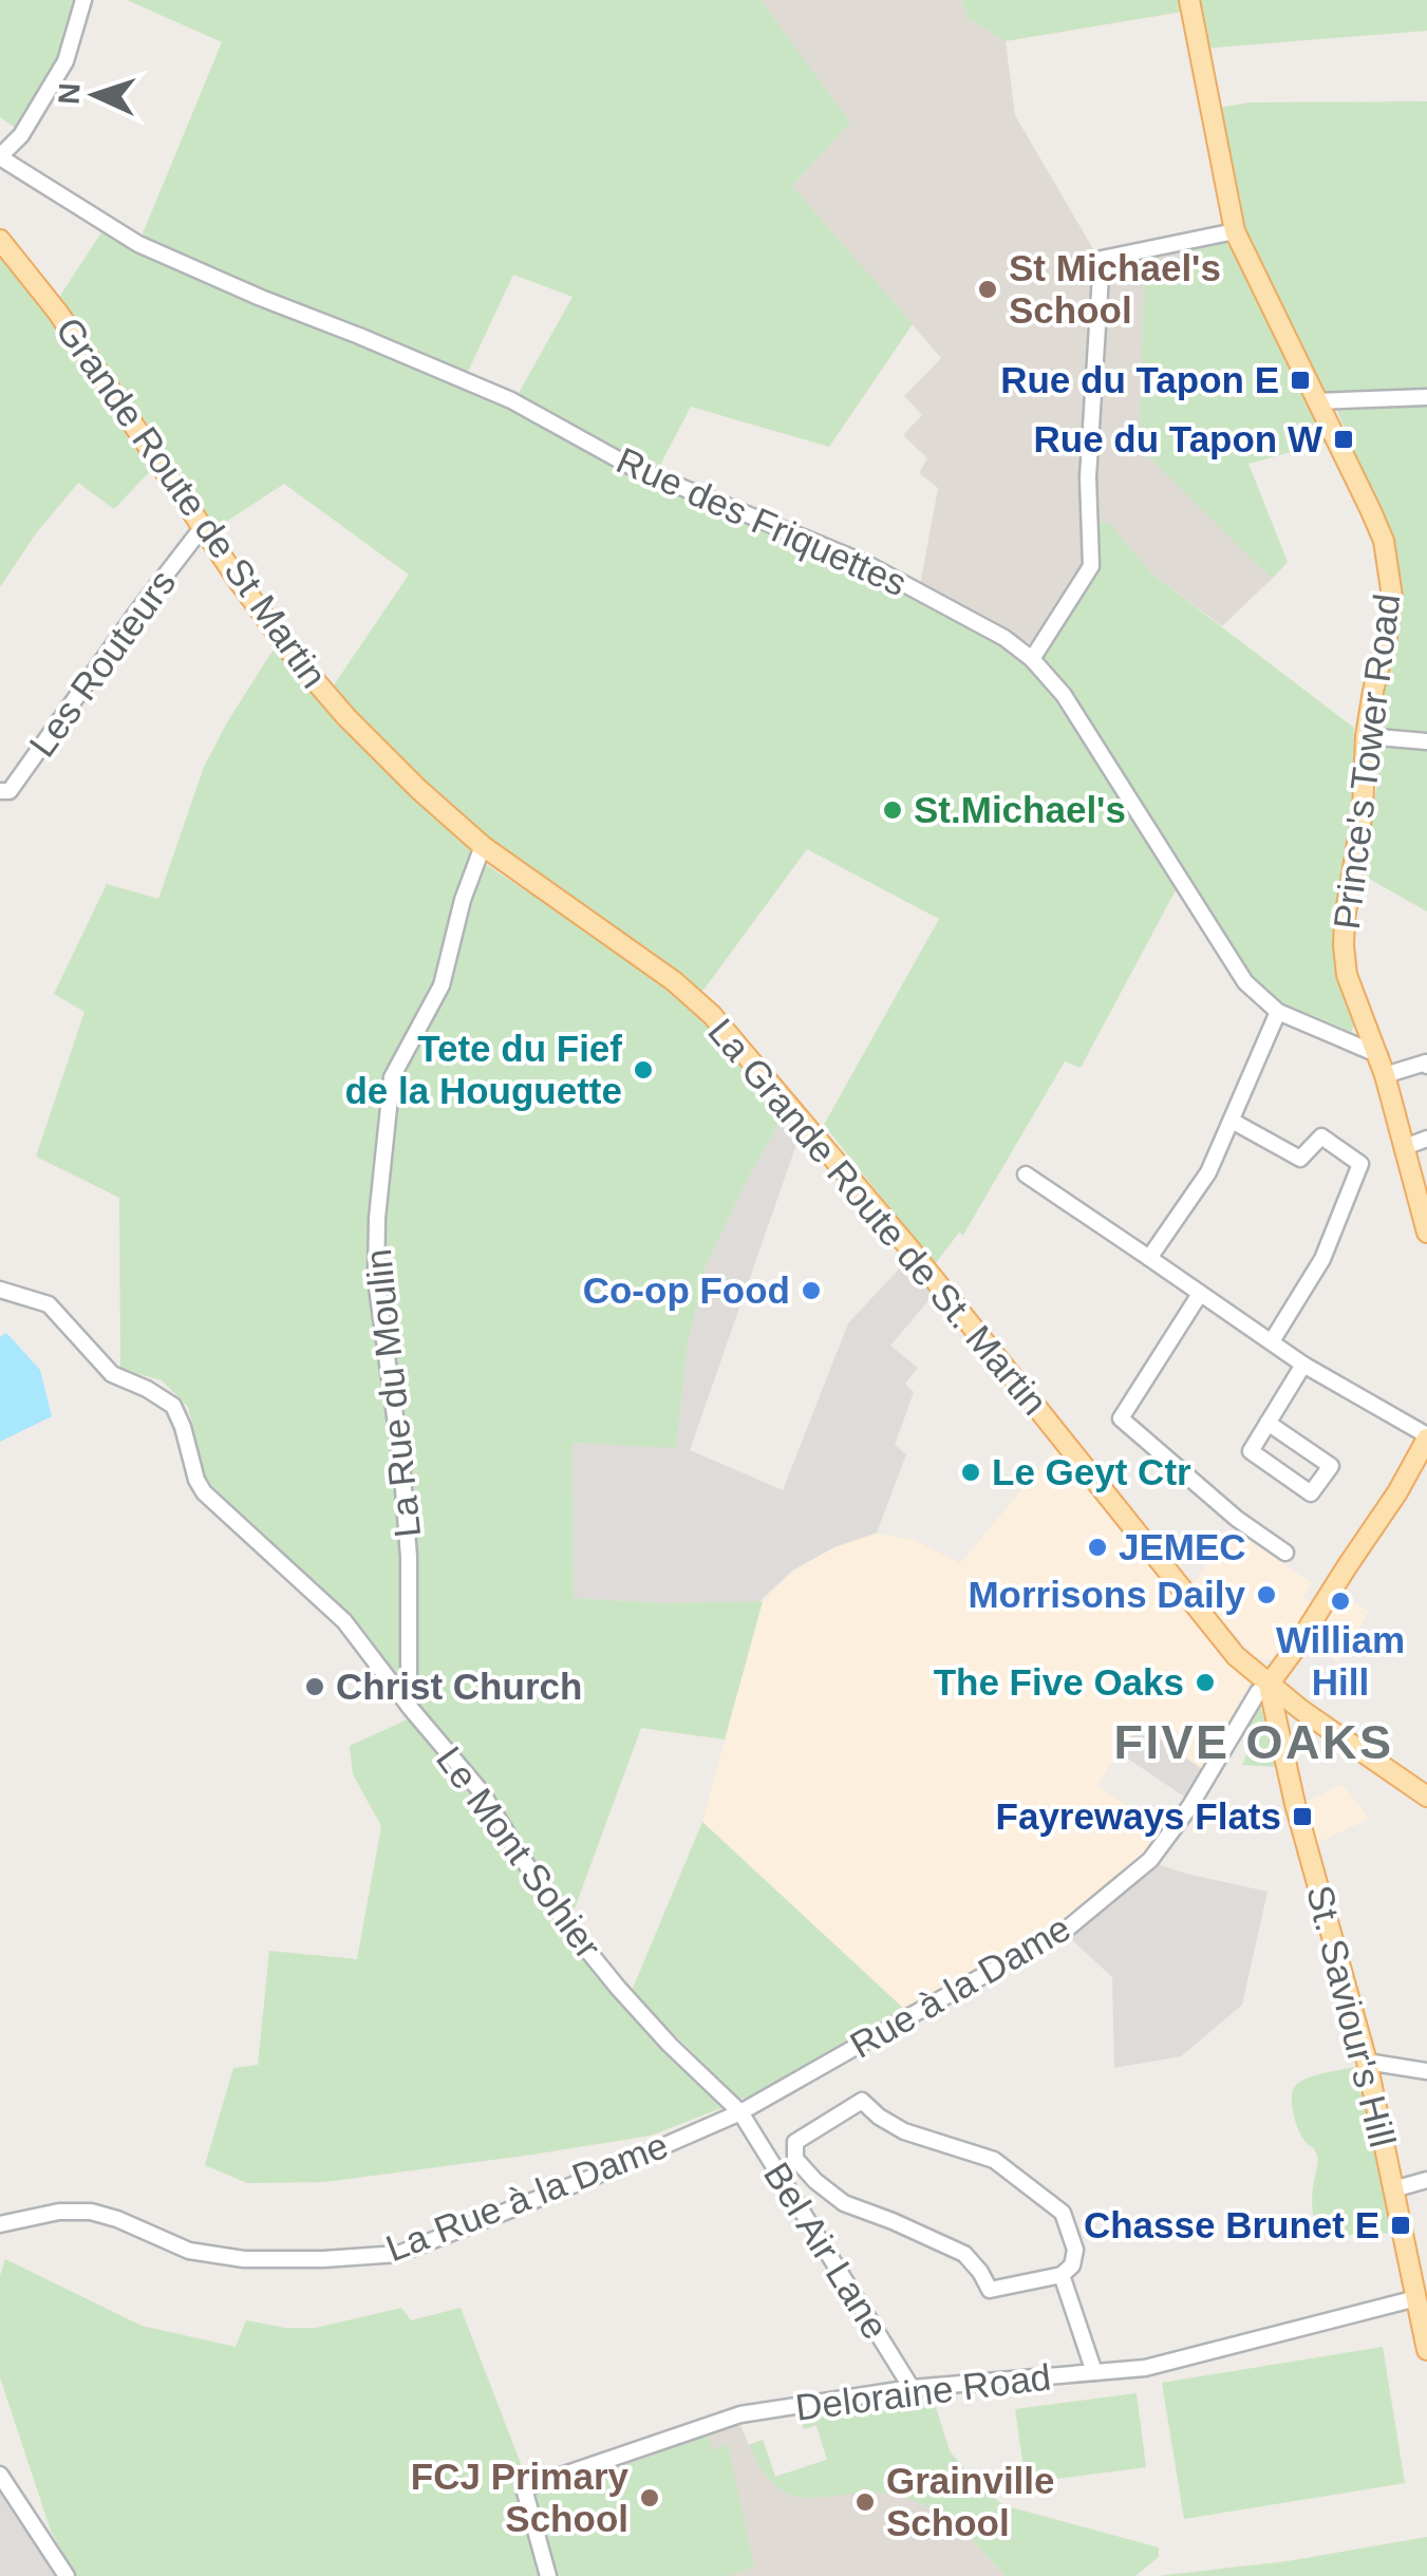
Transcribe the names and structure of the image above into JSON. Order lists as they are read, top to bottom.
{
  "streets": {
    "main road": [
      "Grande Route de St Martin",
      "Prince's Tower Road",
      "La Grande Route de St. Martin",
      "St. Saviour's Hill"
    ],
    "street": [
      "Rue des Friquettes",
      "Les Routeurs",
      "La Rue du Moulin",
      "Le Mont Sohier",
      "Rue à la Dame",
      "La Rue à la Dame",
      "Bel Air Lane",
      "Deloraine Road"
    ]
  },
  "crossings": [
    ["Grande Route de St Martin", "Les Routeurs"],
    ["Grande Route de St Martin", "La Grande Route de St. Martin"],
    ["Grande Route de St Martin", "La Rue du Moulin"],
    ["Rue des Friquettes", "Prince's Tower Road"],
    ["La Grande Route de St. Martin", "La Rue du Moulin"],
    ["La Grande Route de St. Martin", "Rue à la Dame"],
    ["La Grande Route de St. Martin", "St. Saviour's Hill"],
    ["La Rue du Moulin", "Le Mont Sohier"],
    ["Le Mont Sohier", "Rue à la Dame"],
    ["Le Mont Sohier", "La Rue à la Dame"],
    ["Le Mont Sohier", "Bel Air Lane"],
    ["Rue à la Dame", "St. Saviour's Hill"],
    ["Rue à la Dame", "La Rue à la Dame"],
    ["Rue à la Dame", "Bel Air Lane"],
    ["St. Saviour's Hill", "Deloraine Road"],
    ["La Rue à la Dame", "Bel Air Lane"],
    ["Bel Air Lane", "Deloraine Road"]
  ],
  "districts": ["FIVE OAKS"],
  "places": {
    "other": [
      "St Michael's School",
      "St.Michael's",
      "Tete du Fief de la Houguette",
      "Co-op Food",
      "Le Geyt Ctr",
      "JEMEC",
      "Morrisons Daily",
      "William Hill",
      "The Five Oaks",
      "Christ Church",
      "FCJ Primary School",
      "Grainville School"
    ],
    "transit": [
      "Rue du Tapon E",
      "Rue du Tapon W",
      "Fayreways Flats",
      "Chasse Brunet E"
    ]
  },
  "north": "left"
}
